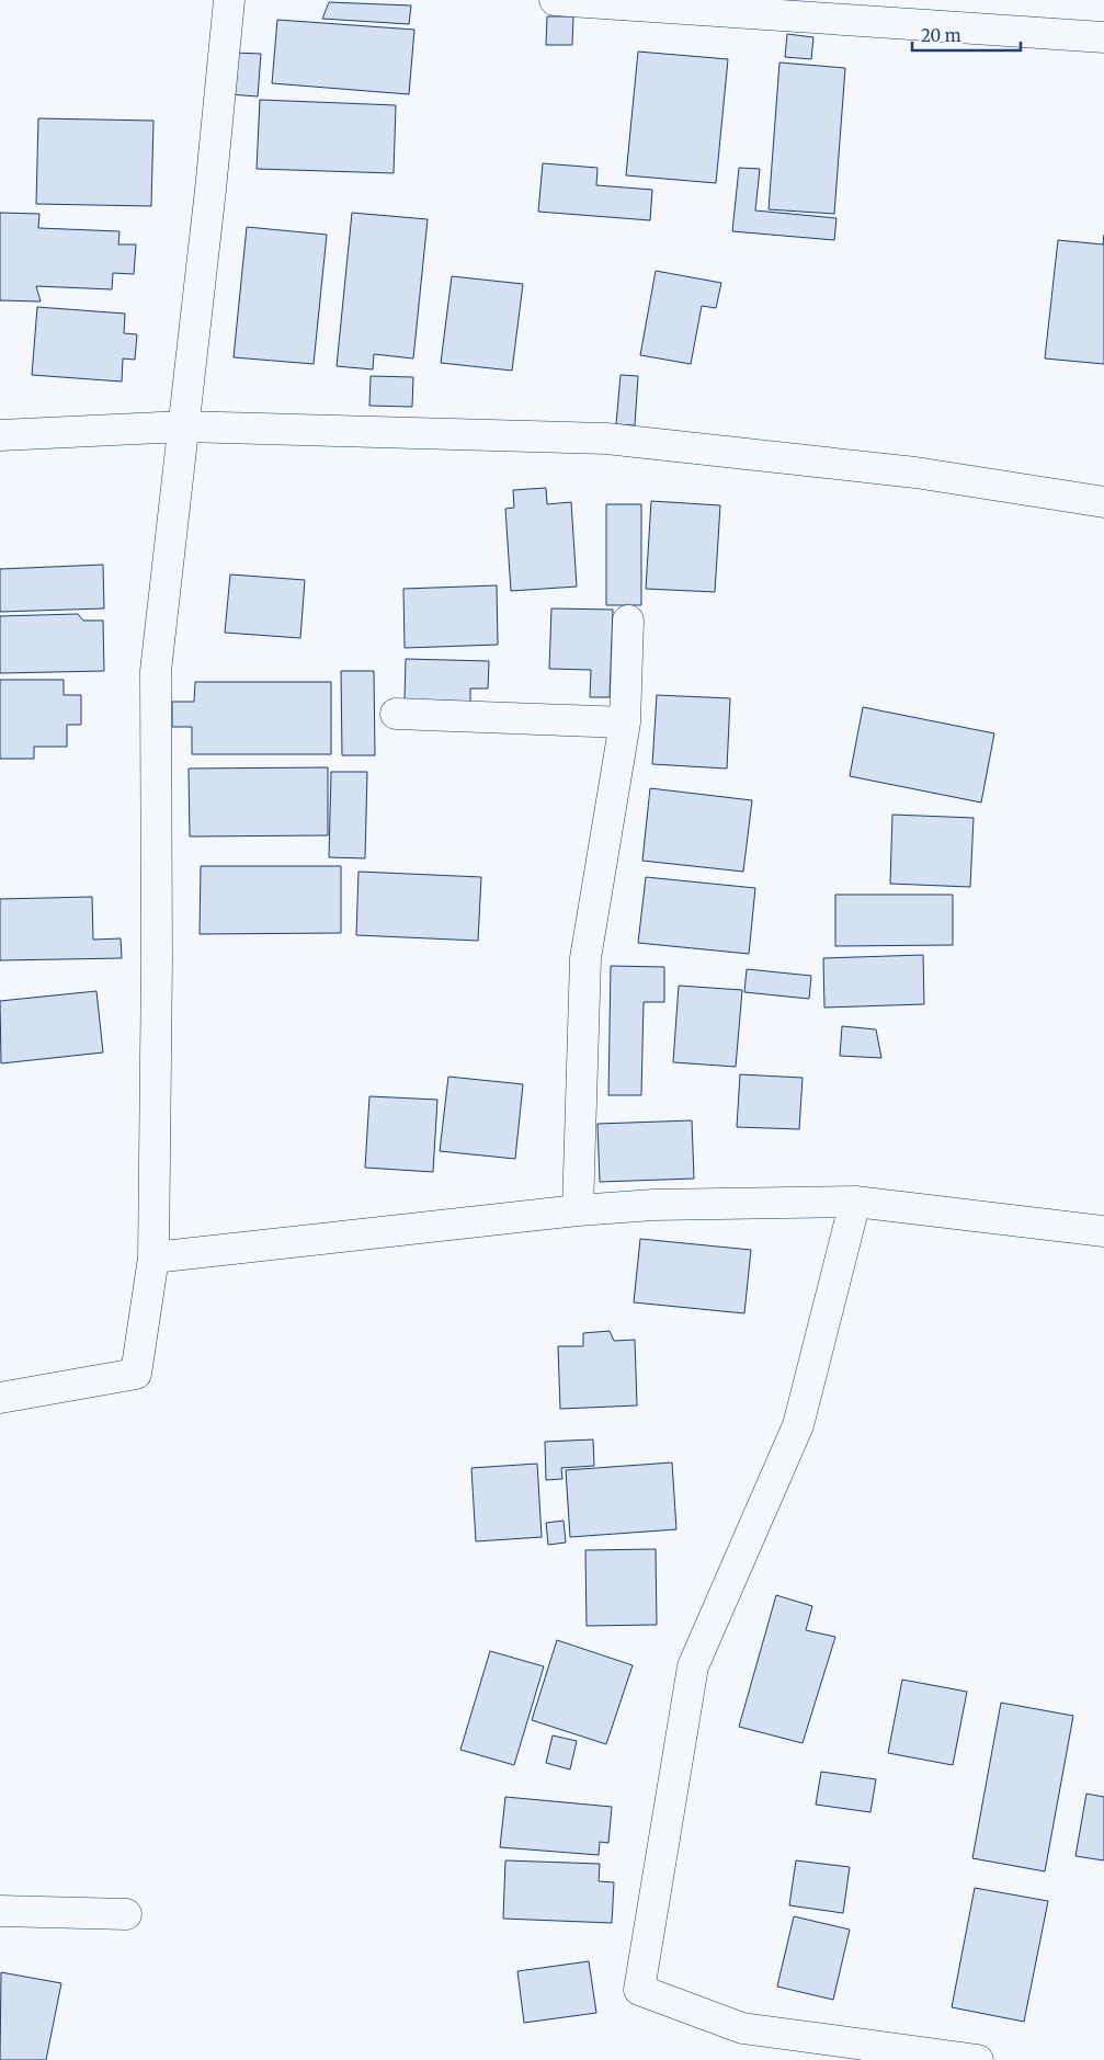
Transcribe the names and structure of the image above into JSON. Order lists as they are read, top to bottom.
{
  "scale_bar": "20 m"
}
